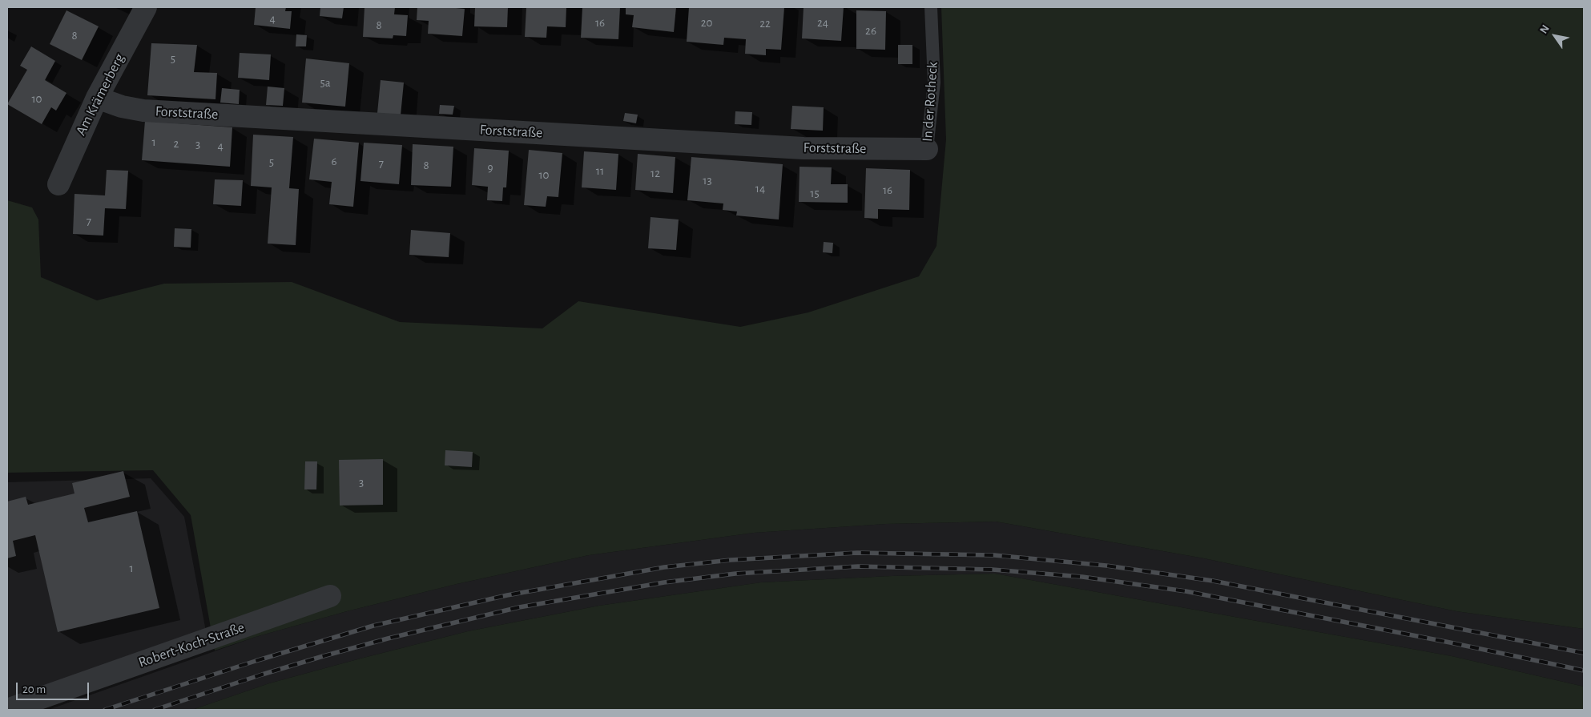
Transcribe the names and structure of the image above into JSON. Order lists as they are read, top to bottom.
{
  "streets": {
    "street": ["Am Krämerberg", "Forststraße", "Robert-Koch-Straße"],
    "lane": ["In der Rotheck"]
  },
  "crossings": [
    ["Am Krämerberg", "Forststraße"],
    ["In der Rotheck", "Forststraße"]
  ],
  "house_numbers": [
    "4",
    "16",
    "20",
    "24",
    "22",
    "8",
    "26",
    "8",
    "5",
    "5a",
    "10",
    "1",
    "2",
    "3",
    "4",
    "6",
    "5",
    "7",
    "8",
    "9",
    "11",
    "12",
    "10",
    "13",
    "14",
    "16",
    "15",
    "7",
    "3",
    "1"
  ],
  "scale_bar": "20 m",
  "north": "top left"
}
